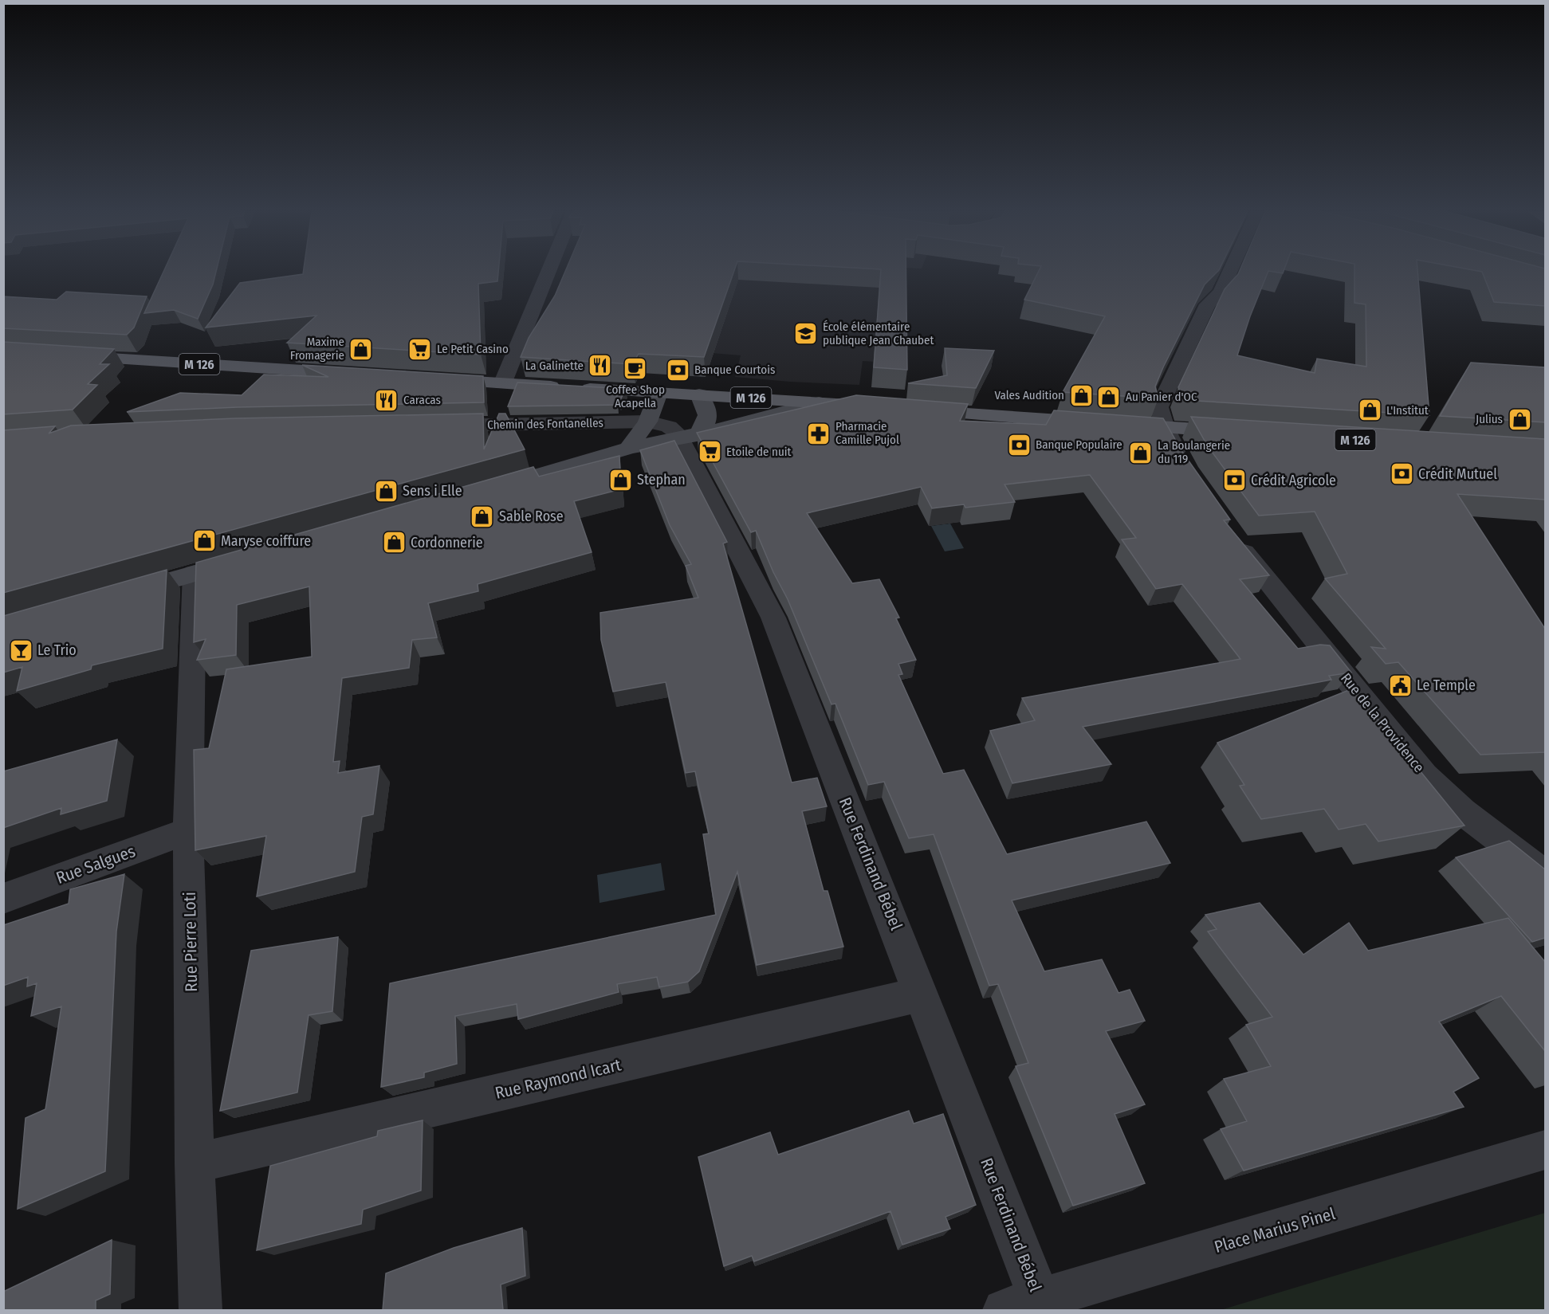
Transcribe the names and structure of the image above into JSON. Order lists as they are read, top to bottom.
{
  "streets": {
    "main road": ["M 126"],
    "street": [
      "Chemin des Fontanelles",
      "Rue de la Providence",
      "Rue Ferdinand Bébel",
      "Rue Salgues",
      "Rue Pierre Loti",
      "Rue Raymond Icart",
      "Place Marius Pinel"
    ]
  },
  "crossings": [
    ["Chemin des Fontanelles", "Rue Ferdinand Bébel"],
    ["Rue Ferdinand Bébel", "Rue Raymond Icart"],
    ["Rue Ferdinand Bébel", "Place Marius Pinel"],
    ["Rue Salgues", "Rue Pierre Loti"],
    ["Rue Pierre Loti", "Rue Raymond Icart"]
  ],
  "places": {
    "school or university": ["École élémentaire publique Jean Chaubet"],
    "shop": [
      "Maxime Fromagerie",
      "Vales Audition",
      "Au Panier d'OC",
      "L'Institut",
      "Julius",
      "La Boulangerie du 119",
      "Stephan",
      "Sens i Elle",
      "Sable Rose",
      "Maryse coiffure",
      "Cordonnerie"
    ],
    "supermarket": ["Le Petit Casino", "Etoile de nuit"],
    "restaurant": ["La Galinette", "Caracas"],
    "cafe": ["Coffee Shop Acapella"],
    "bank": [
      "Banque Courtois",
      "Banque Populaire",
      "Crédit Mutuel",
      "Crédit Agricole"
    ],
    "pharmacy": ["Pharmacie Camille Pujol"],
    "bar": ["Le Trio"],
    "public building": ["Le Temple"]
  }
}
